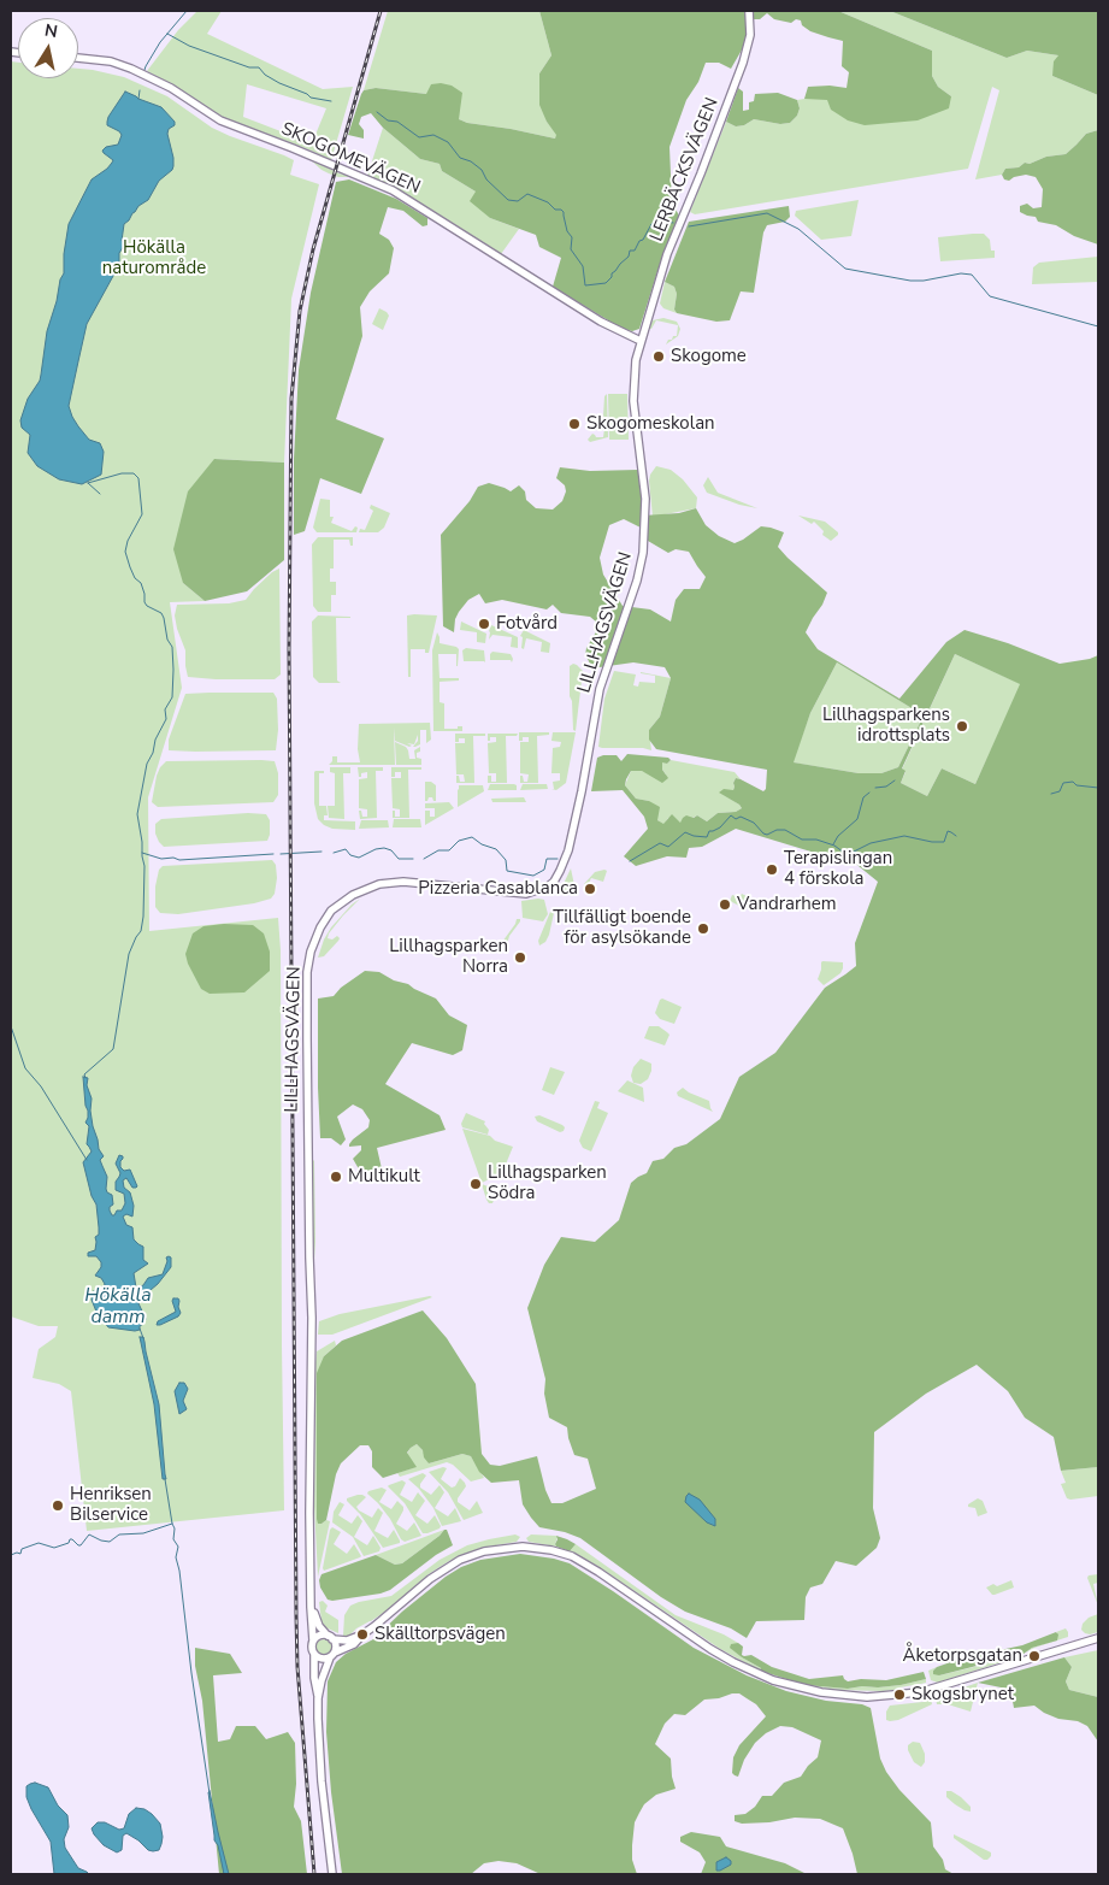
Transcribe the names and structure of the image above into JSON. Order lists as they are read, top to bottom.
{
  "streets": {
    "street": ["SKOGOMEVÄGEN", "LERBÄCKSVÄGEN", "LILLHAGSVÄGEN"]
  },
  "crossings": [
    ["SKOGOMEVÄGEN", "LERBÄCKSVÄGEN"],
    ["SKOGOMEVÄGEN", "LILLHAGSVÄGEN"],
    ["LERBÄCKSVÄGEN", "LILLHAGSVÄGEN"]
  ],
  "water": ["Hökälla damm"],
  "parks": ["Hökälla naturområde"],
  "places": [
    "Skogome",
    "Skogomeskolan",
    "Fotvård",
    "Lillhagsparkens idrottsplats",
    "Terapislingan 4 förskola",
    "Pizzeria Casablanca",
    "Vandrarhem",
    "Tillfälligt boende för asylsökande",
    "Lillhagsparken Norra",
    "Multikult",
    "Lillhagsparken Södra",
    "Henriksen Bilservice",
    "Skälltorpsvägen",
    "Åketorpsgatan",
    "Skogsbrynet"
  ],
  "north": "top"
}
